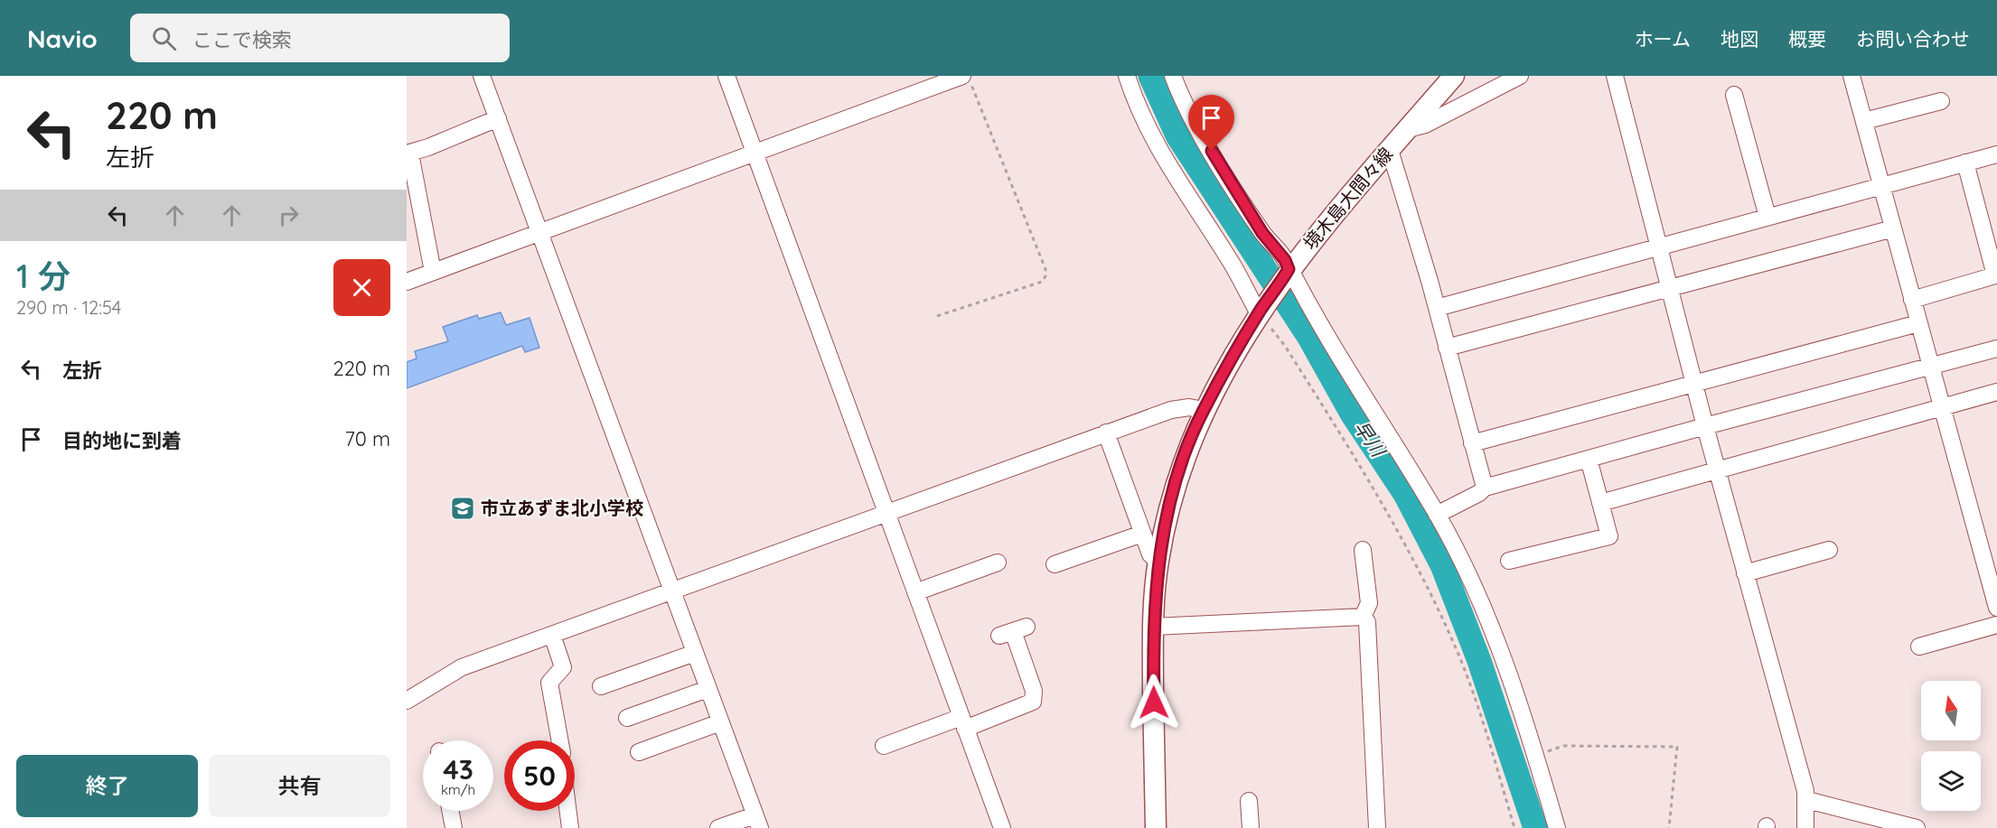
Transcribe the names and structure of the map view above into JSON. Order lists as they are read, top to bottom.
{
  "streets": {
    "main road": ["境木島大間々線"]
  },
  "water": ["早川"],
  "places": {
    "school or university": ["市立あずま北小学校"]
  },
  "north": "top",
  "page": {
    "header": "Navio",
    "search": "ここで検索",
    "nav": [
      "ホーム",
      "地図",
      "概要",
      "お問い合わせ"
    ],
    "turn": ["220 m", "左折"],
    "heading": ["1 分", "290 m · 12:54"],
    "list": [
      {
        "name": "左折",
        "value": "220 m"
      },
      {
        "name": "目的地に到着",
        "value": "70 m"
      }
    ],
    "speed": "43 km/h",
    "limit": "50",
    "buttons": ["終了", "共有"]
  }
}
